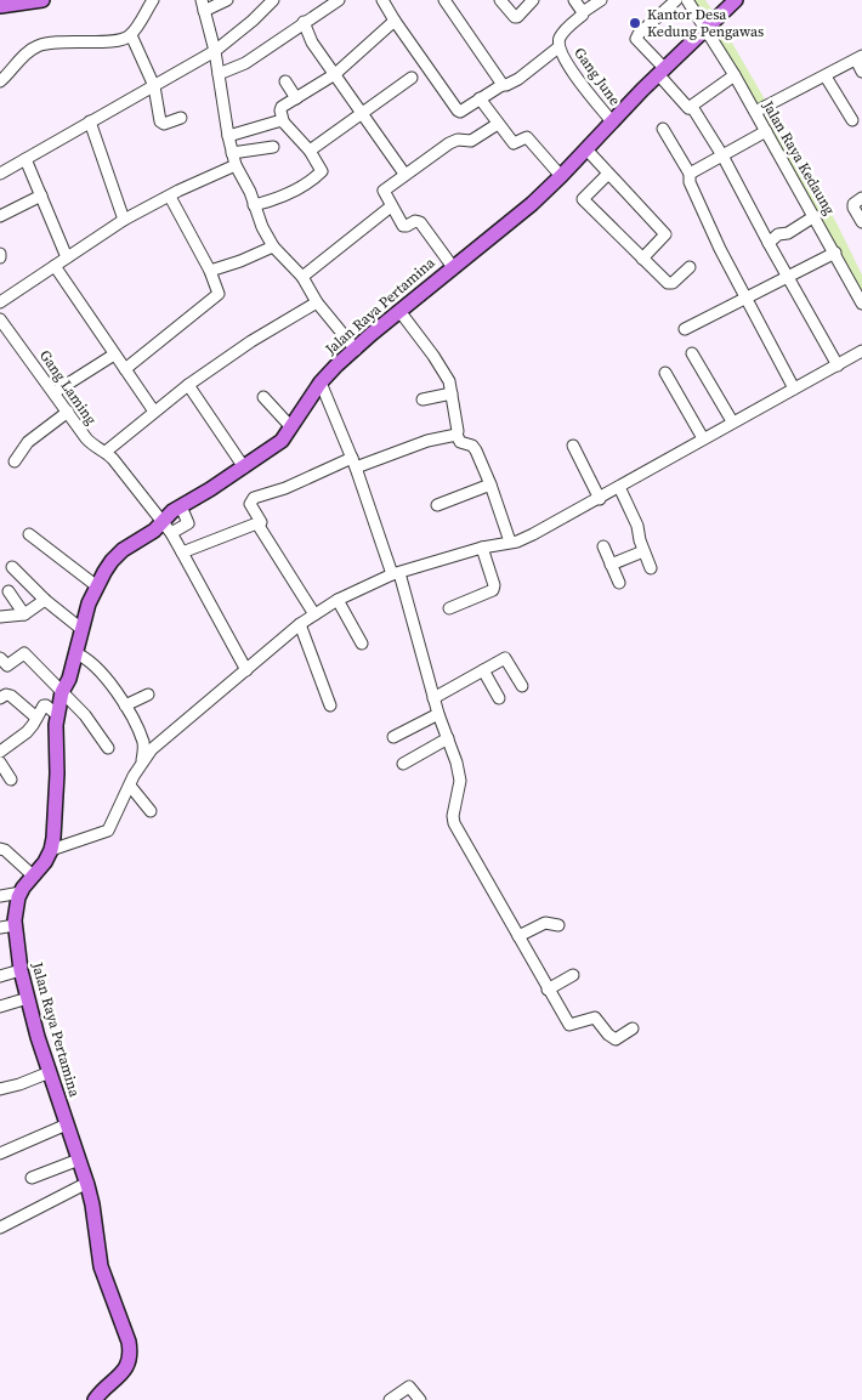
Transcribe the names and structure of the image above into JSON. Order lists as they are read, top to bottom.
{
  "streets": {
    "main road": ["Jalan Raya Pertamina"],
    "street": ["Gang June", "Jalan Raya Kedaung", "Gang Laming"]
  },
  "crossings": [
    ["Gang June", "Jalan Raya Pertamina"],
    ["Jalan Raya Kedaung", "Jalan Raya Pertamina"],
    ["Jalan Raya Pertamina", "Gang Laming"]
  ],
  "places": ["Kantor Desa Kedung Pengawas"]
}
